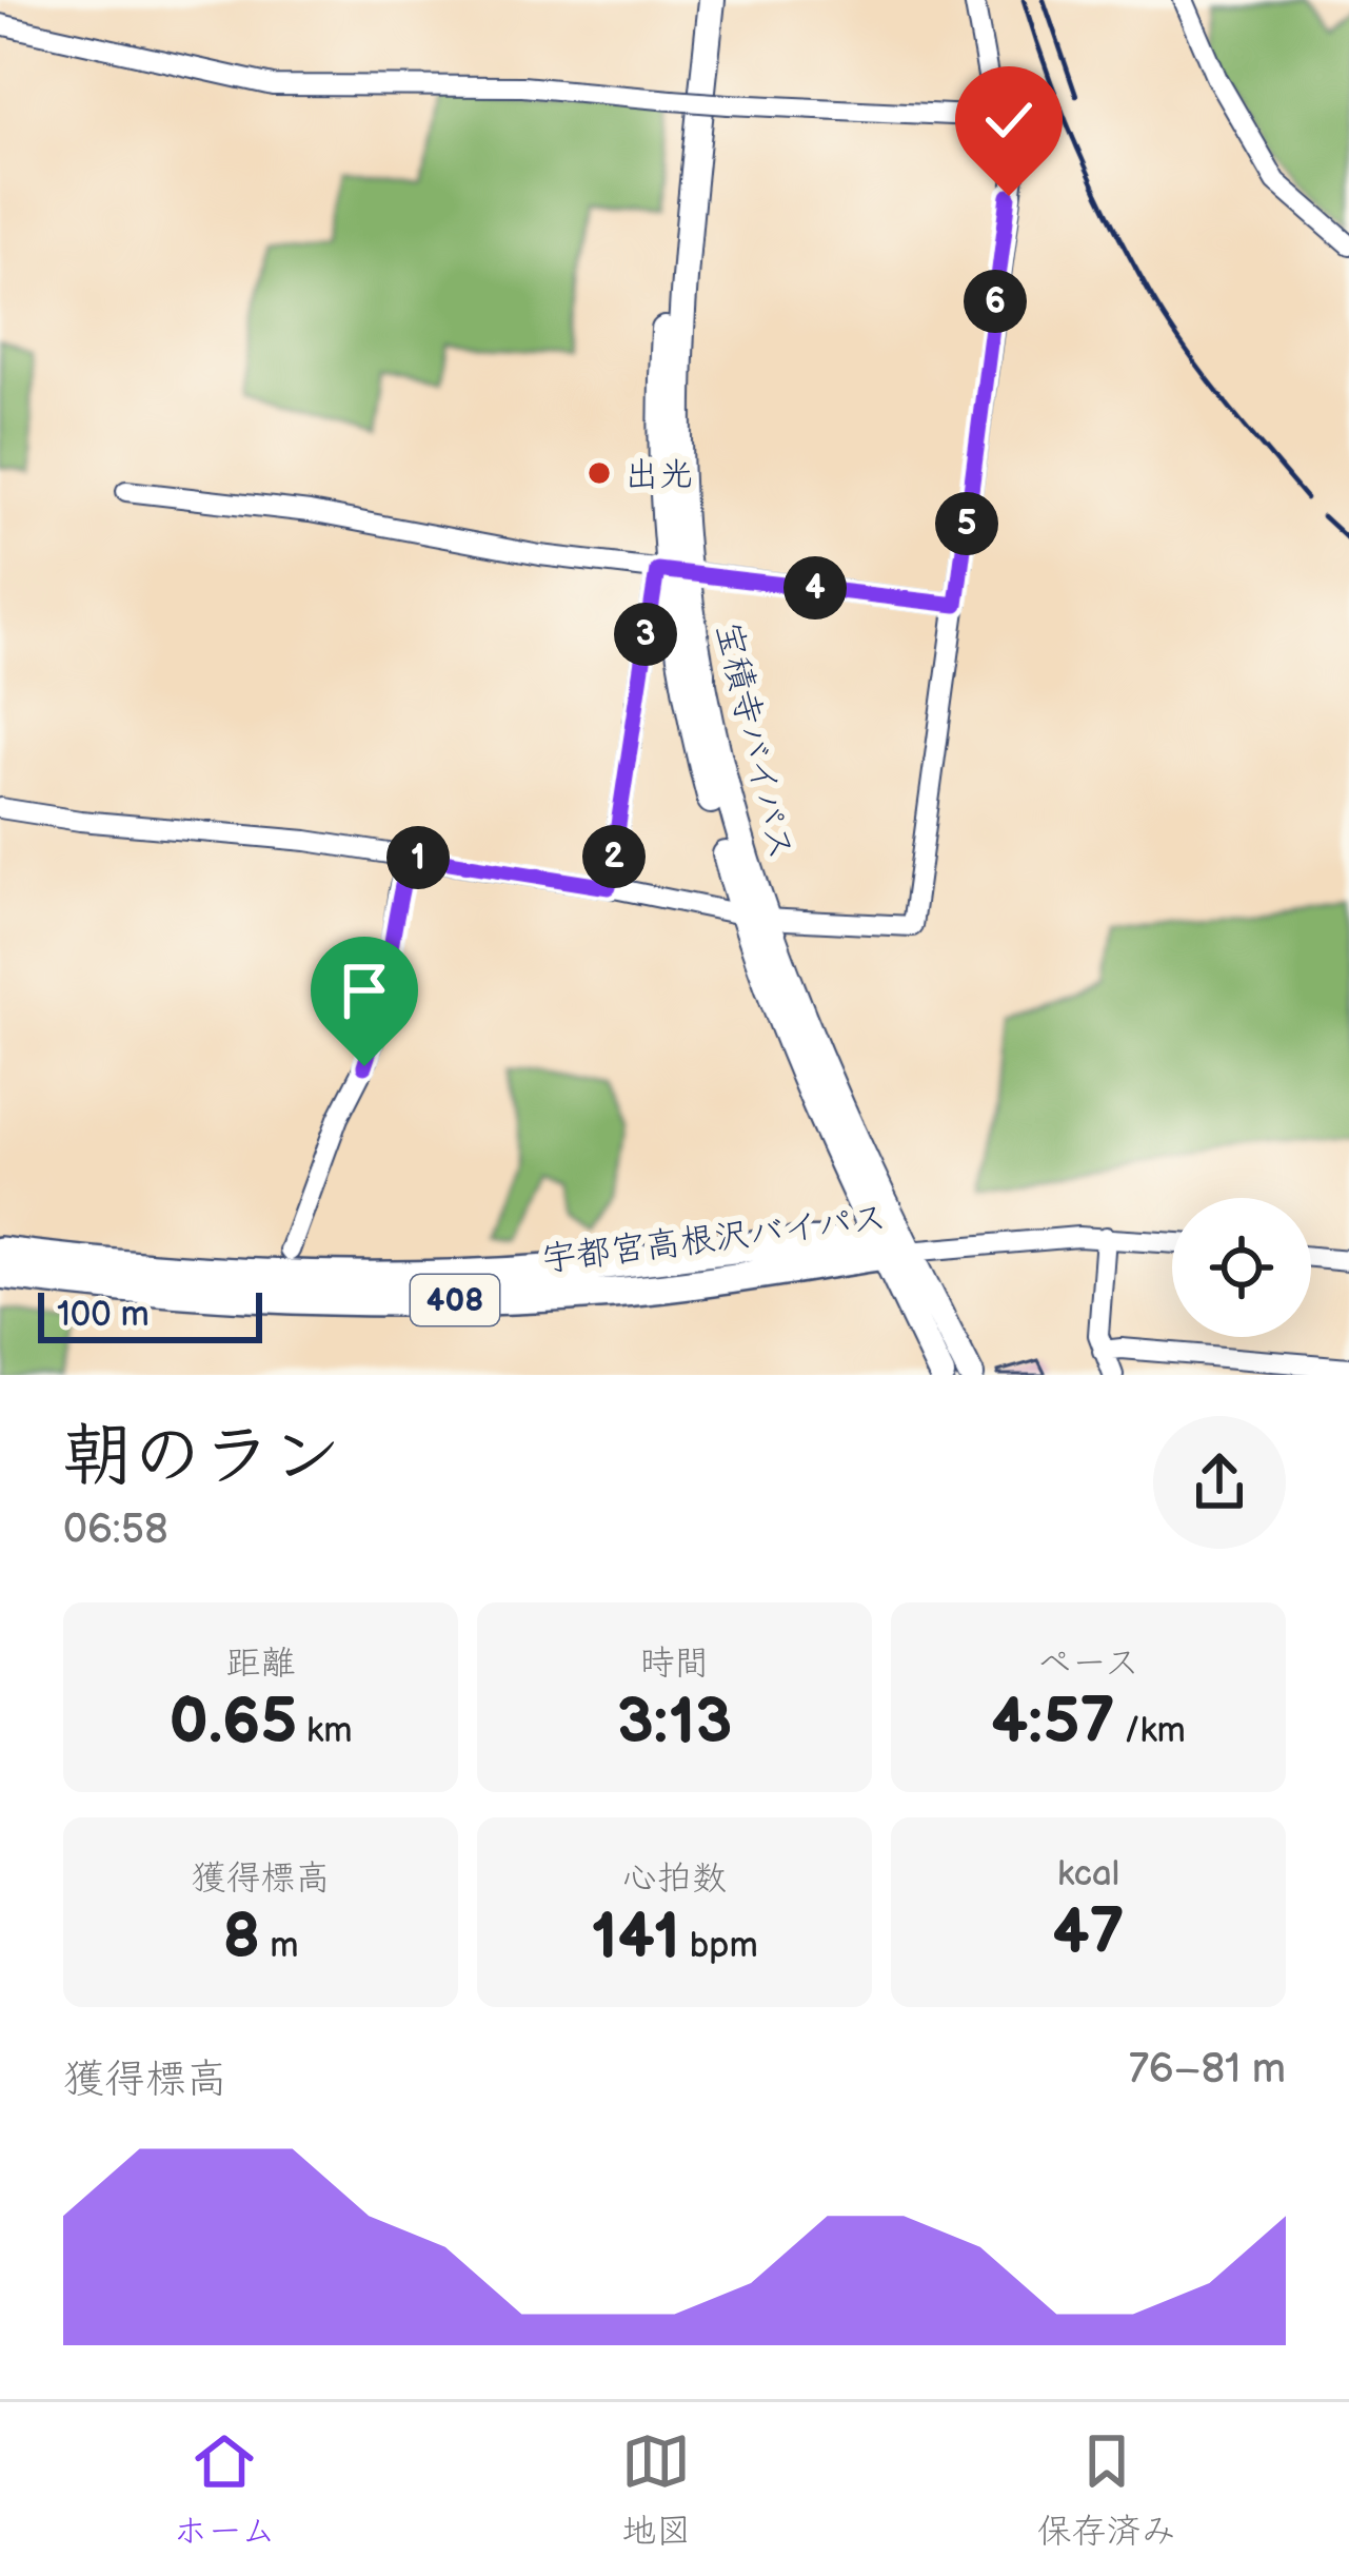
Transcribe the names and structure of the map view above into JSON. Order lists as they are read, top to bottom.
{
  "streets": {
    "highway": ["宇都宮高根沢バイパス", "408"],
    "main road": ["宝積寺バイパス"]
  },
  "crossings": [
    ["宝積寺バイパス", "宇都宮高根沢バイパス"]
  ],
  "places": ["出光"],
  "scale_bar": "100 m",
  "page": {
    "pins": [
      "6",
      "5",
      "4",
      "3",
      "2",
      "1"
    ],
    "scale": "100 m",
    "heading": ["朝のラン", "06:58"],
    "stats": [
      ["距離", "0.65 km"],
      ["時間", "3:13"],
      ["ペース", "4:57 /km"],
      ["獲得標高", "8 m"],
      ["心拍数", "141 bpm"],
      ["kcal", "47"]
    ],
    "chart": ["獲得標高", "76–81 m"],
    "tabs": ["ホーム", "地図", "保存済み"]
  }
}
